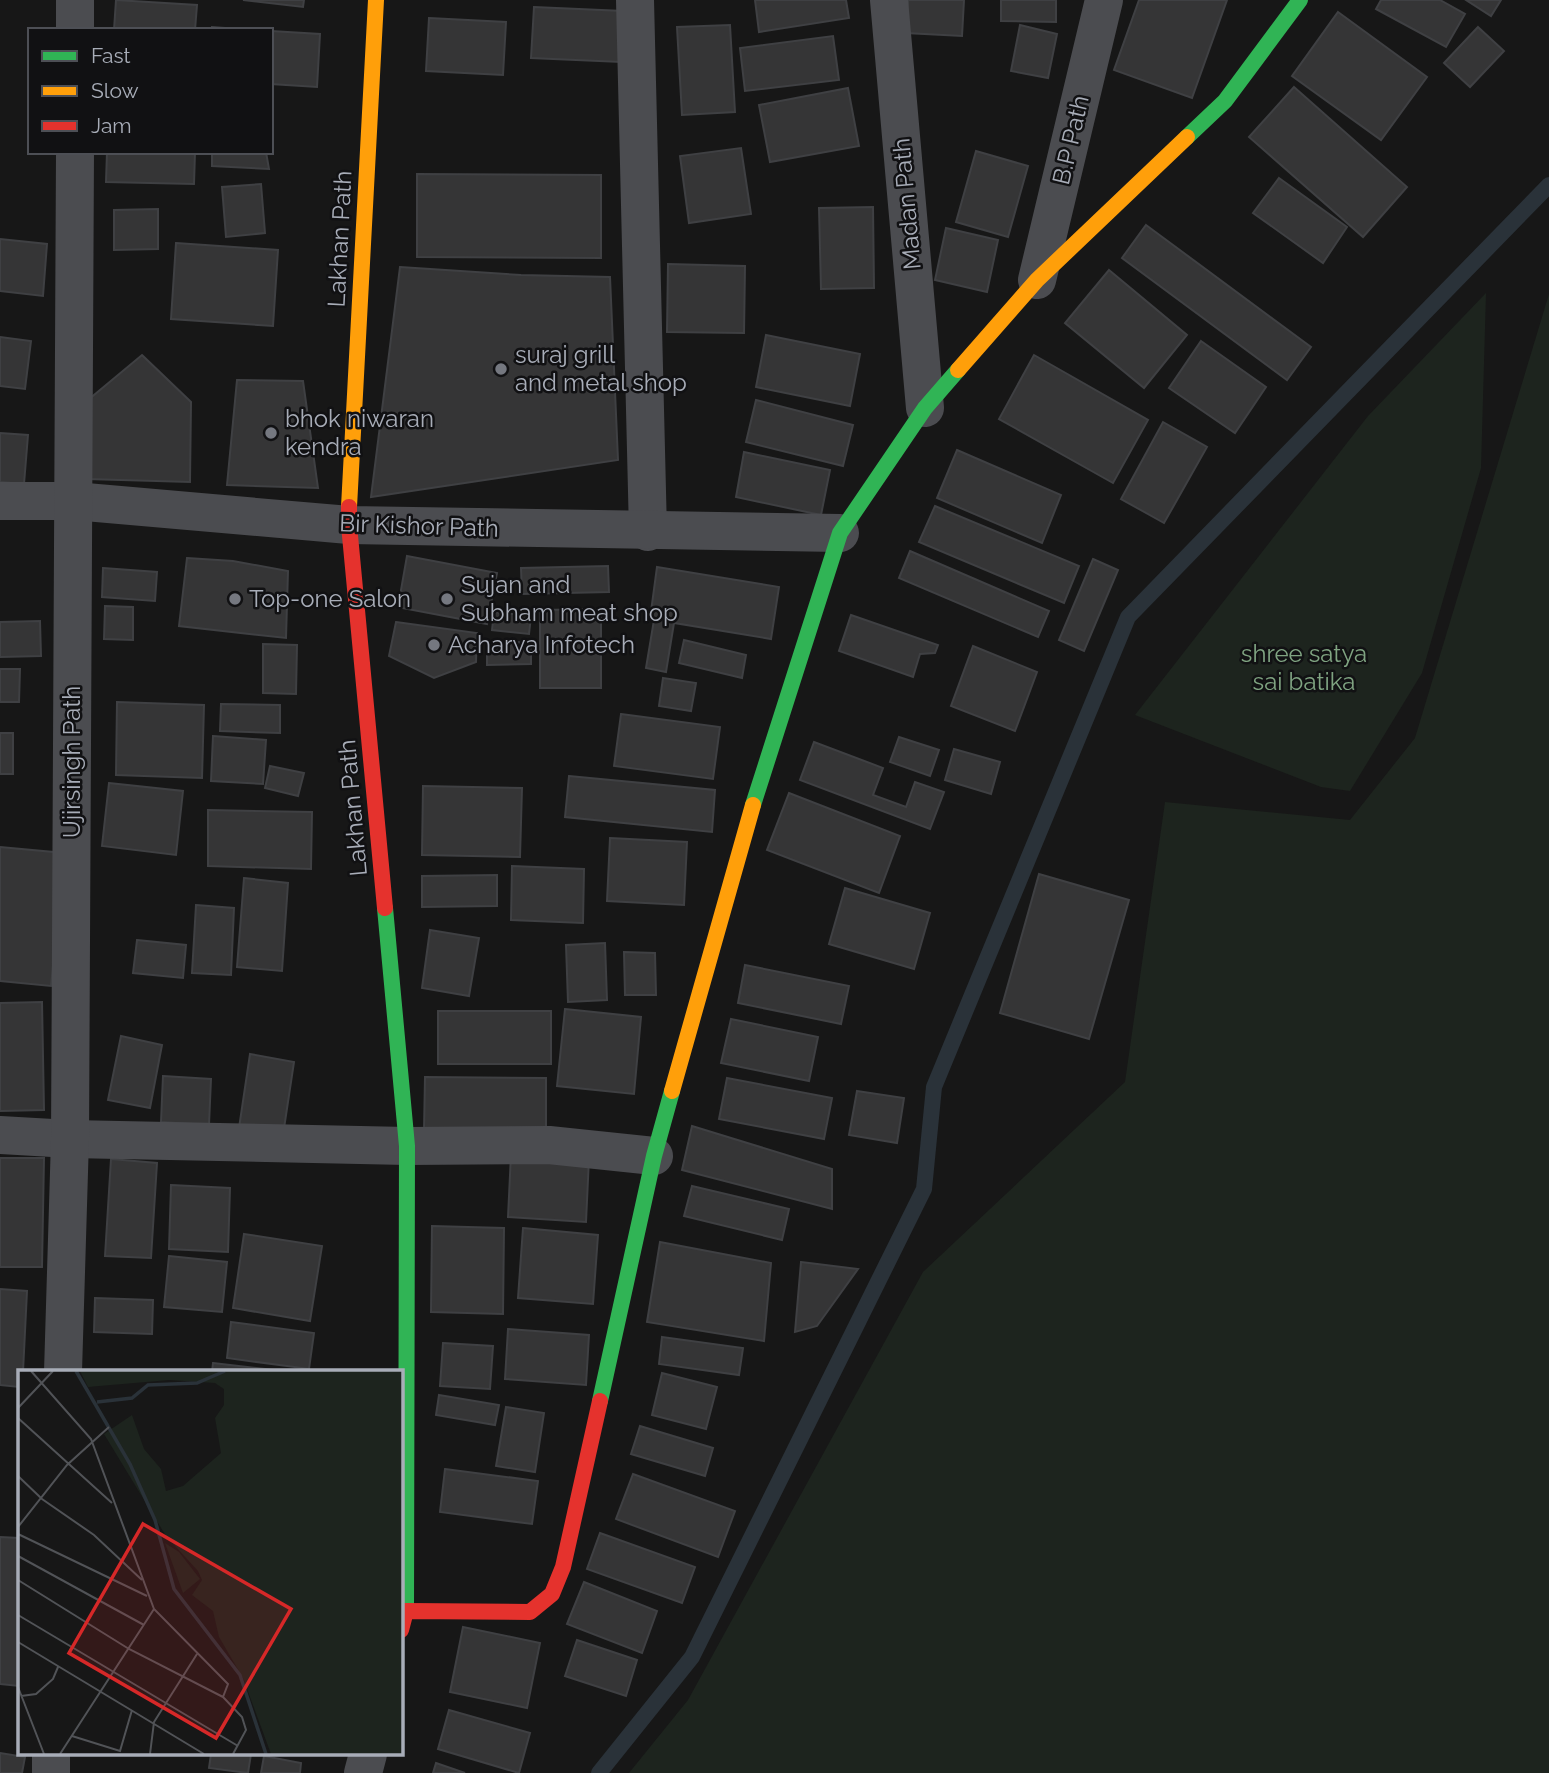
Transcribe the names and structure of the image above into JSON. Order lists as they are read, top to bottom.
{
  "streets": {
    "street": [
      "B.P Path",
      "Madan Path",
      "Lakhan Path",
      "Bir Kishor Path",
      "Ujirsingh Path"
    ]
  },
  "crossings": [
    ["Lakhan Path", "Bir Kishor Path"],
    ["Bir Kishor Path", "Ujirsingh Path"]
  ],
  "parks": ["shree satya sai batika"],
  "places": [
    "suraj grill and metal shop",
    "bhok niwaran kendra",
    "Top-one Salon",
    "Sujan and Subham meat shop",
    "Acharya Infotech"
  ],
  "legend": ["Fast", "Slow", "Jam"]
}
